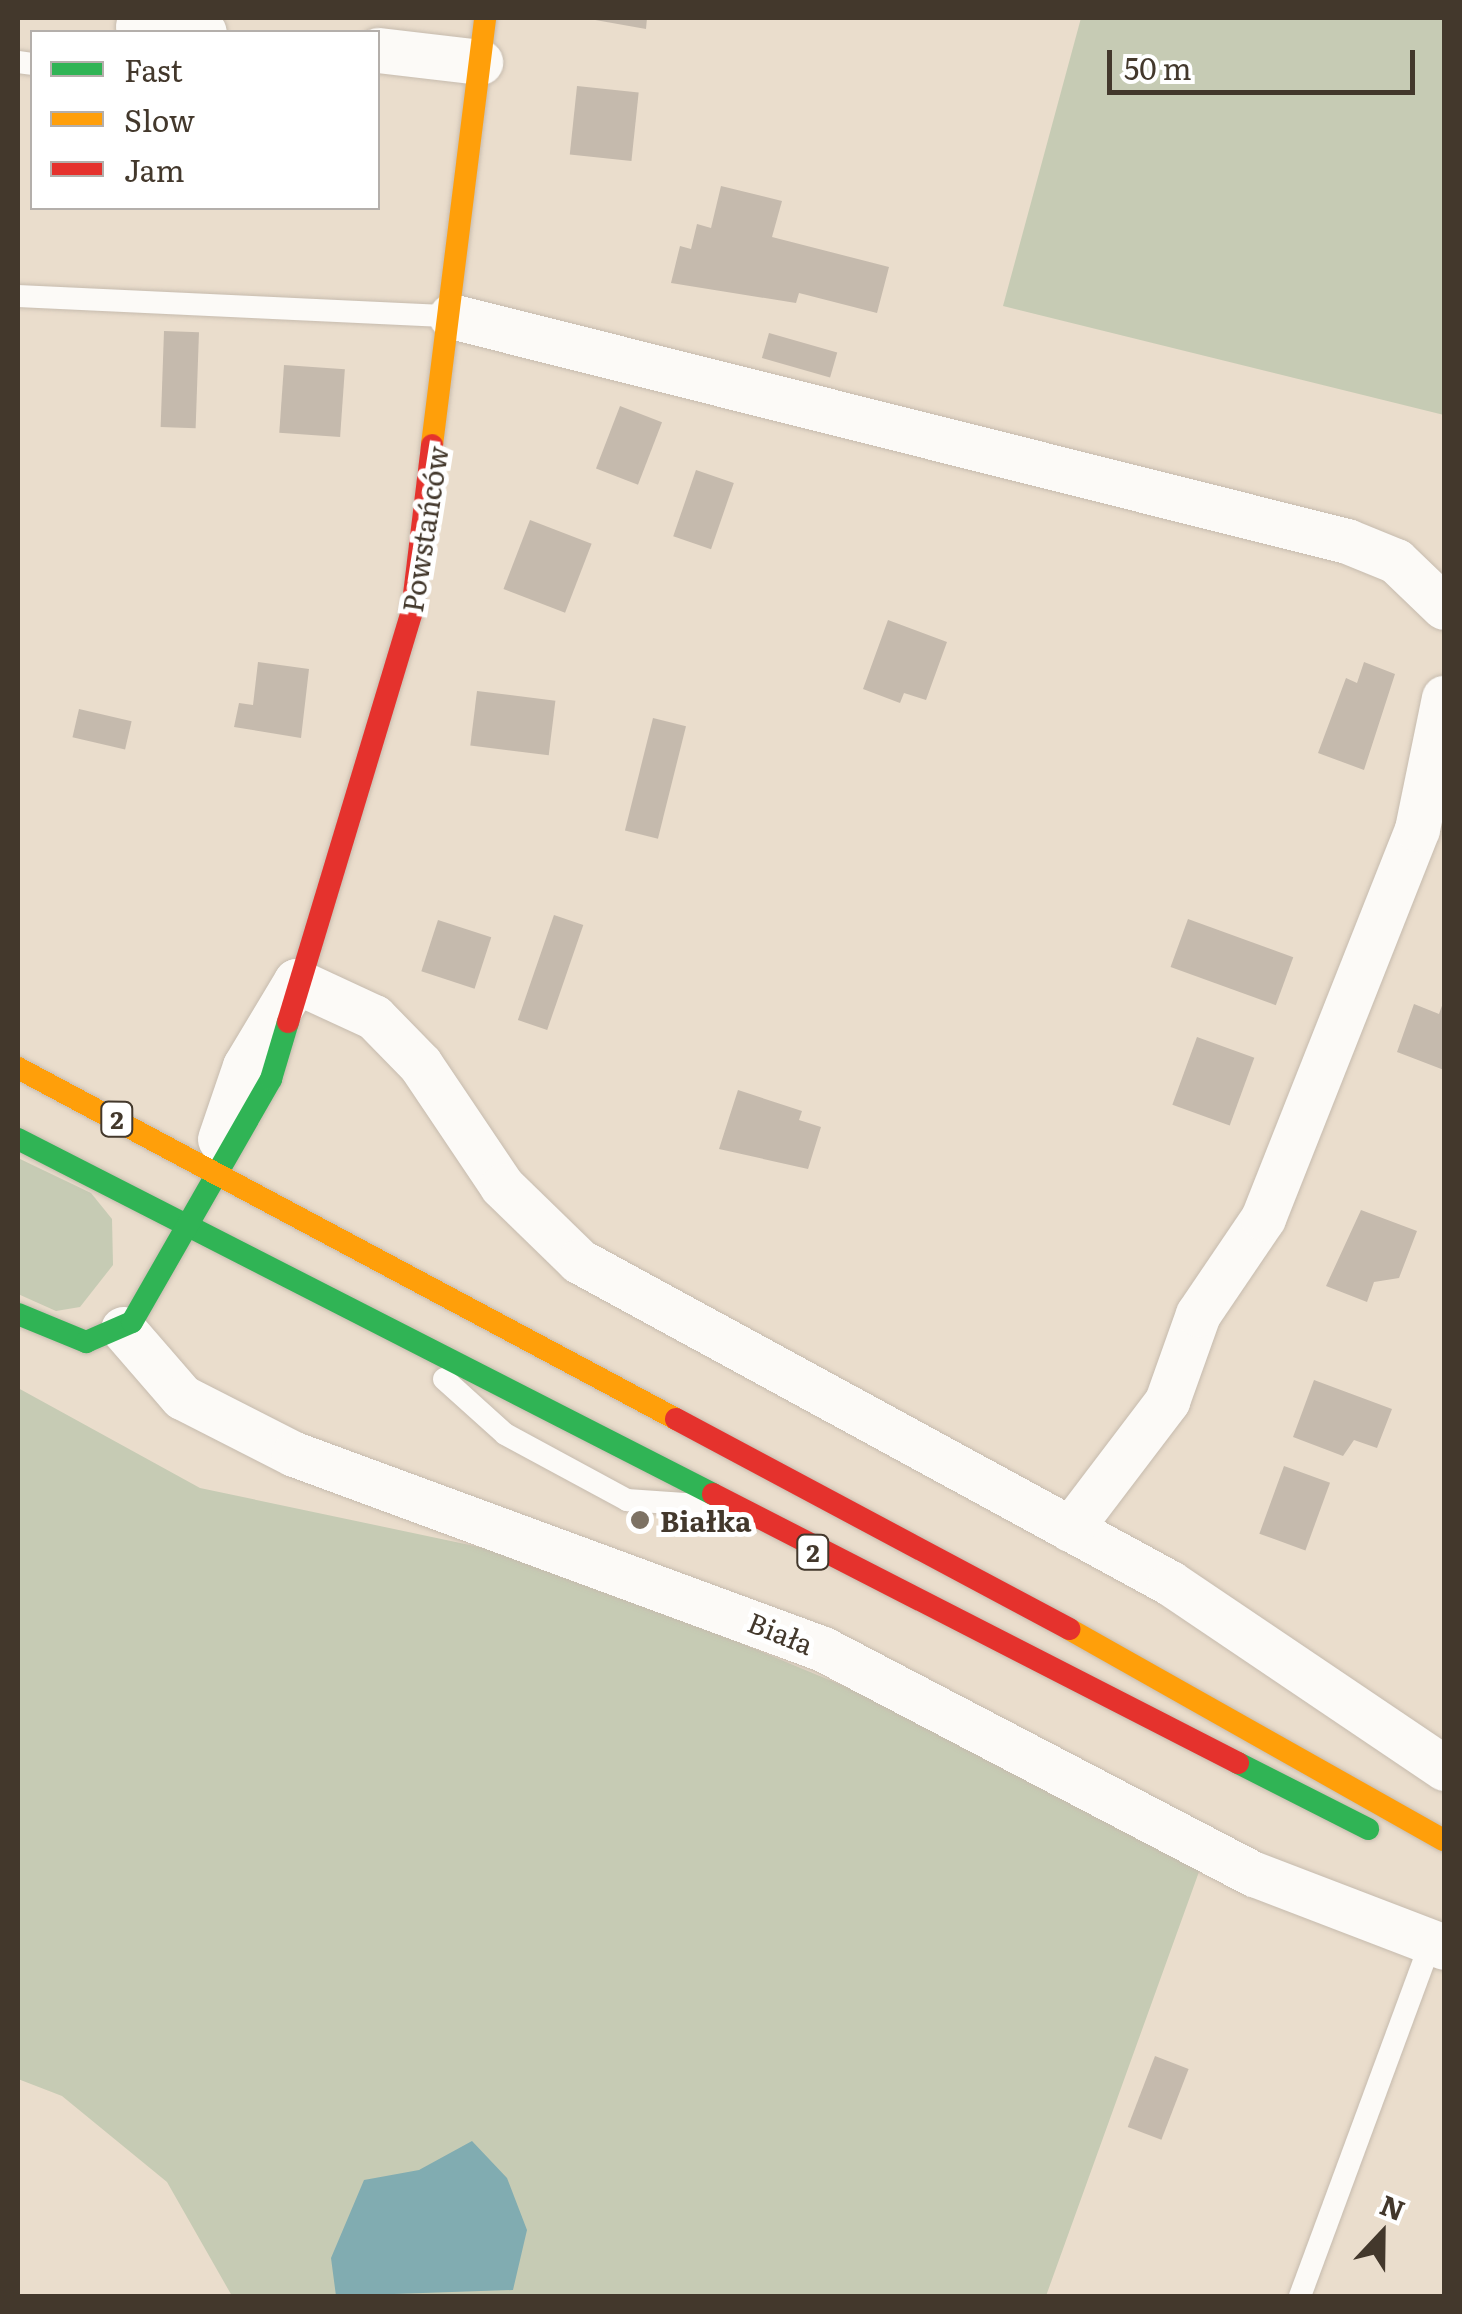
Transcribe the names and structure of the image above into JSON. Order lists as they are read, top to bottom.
{
  "streets": {
    "main road": ["Powstańców", "2"],
    "street": ["Biała"]
  },
  "crossings": [
    ["Powstańców", "2"]
  ],
  "places": ["Białka"],
  "legend": ["Fast", "Slow", "Jam"],
  "scale_bar": "50 m",
  "north": "top"
}
